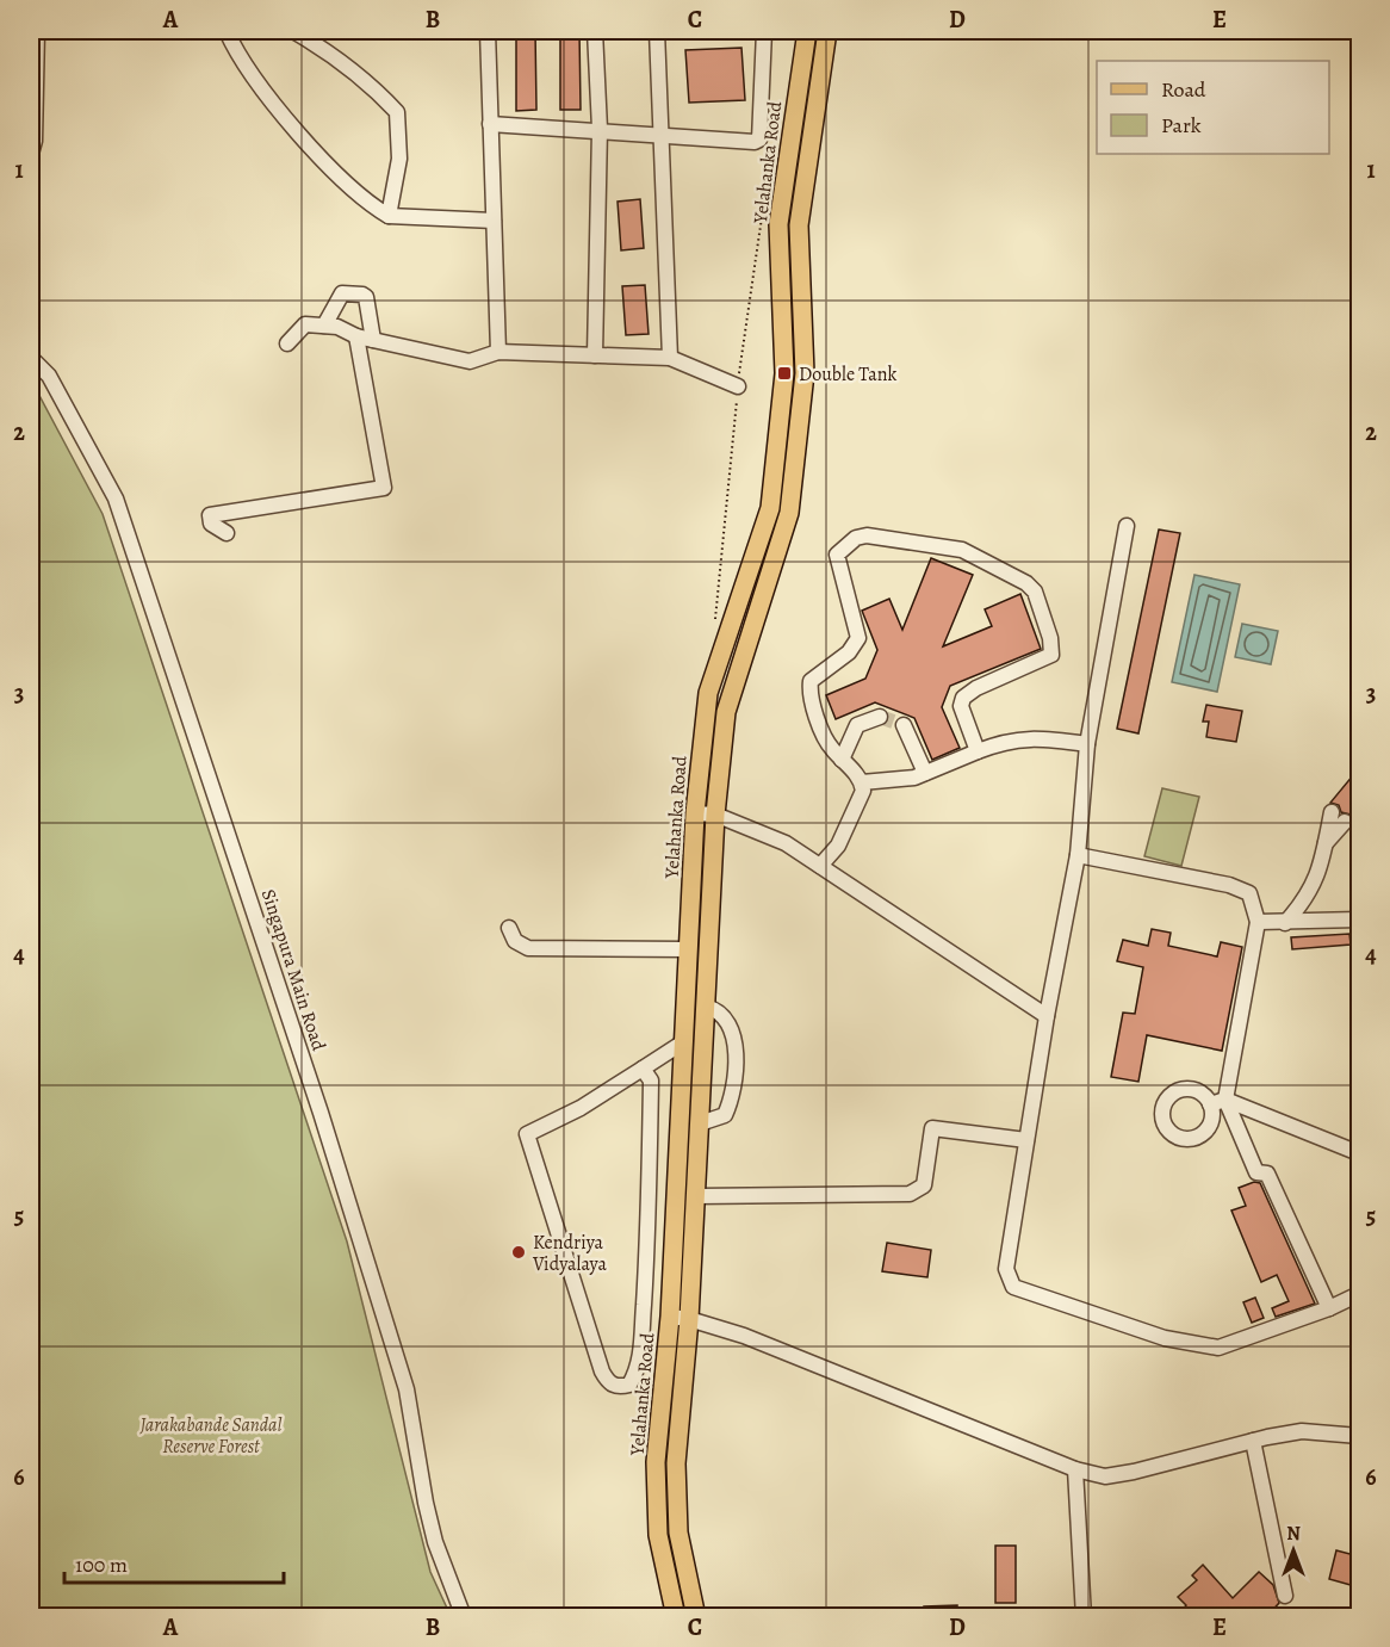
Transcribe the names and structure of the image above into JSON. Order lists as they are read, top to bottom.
{
  "streets": {
    "main road": ["Yelahanka Road"],
    "street": ["Singapura Main Road"]
  },
  "parks": ["Jarakabande Sandal Reserve Forest"],
  "places": {
    "transit": ["Double Tank"],
    "other": ["Kendriya Vidyalaya"]
  },
  "legend": ["Road", "Park"],
  "scale_bar": "100 m",
  "north": "top",
  "grid": {
    "columns": [
      "A",
      "B",
      "C",
      "D",
      "E"
    ],
    "rows": [
      "1",
      "2",
      "3",
      "4",
      "5",
      "6"
    ]
  }
}
